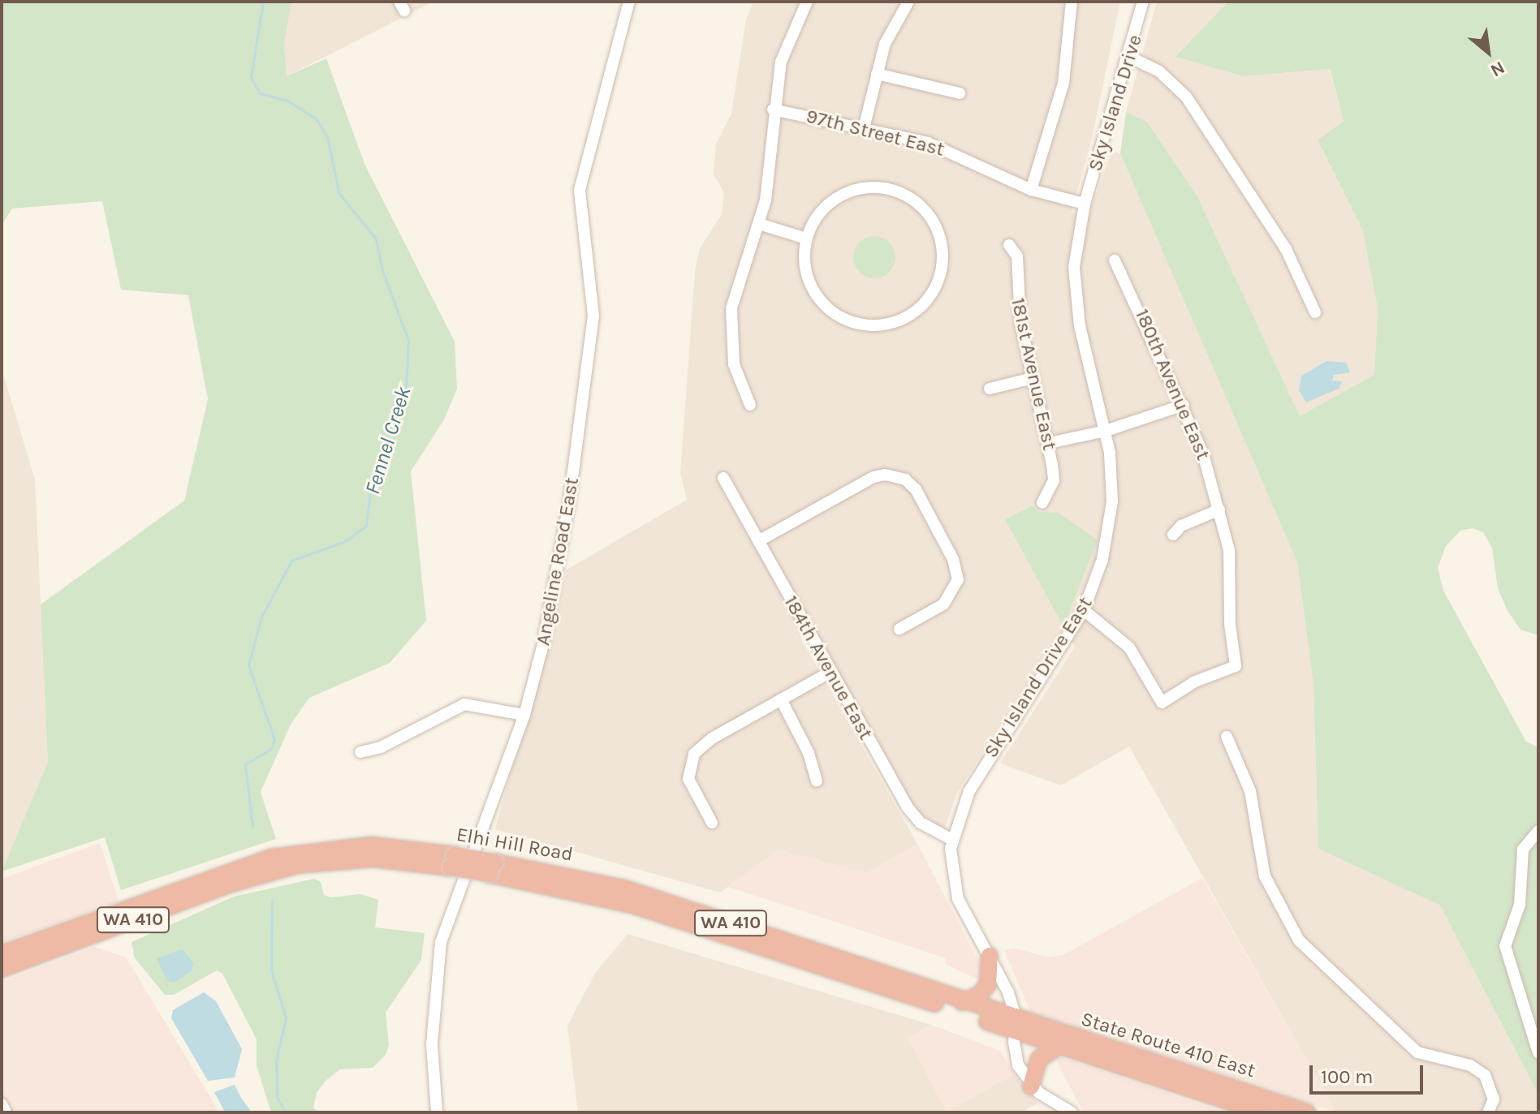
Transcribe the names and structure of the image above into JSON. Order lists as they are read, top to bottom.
{
  "streets": {
    "highway": ["Elhi Hill Road", "WA 410", "State Route 410 East"],
    "street": [
      "Sky Island Drive",
      "97th Street East",
      "181st Avenue East",
      "180th Avenue East",
      "Angeline Road East",
      "184th Avenue East",
      "Sky Island Drive East"
    ]
  },
  "crossings": [
    ["Sky Island Drive", "97th Street East"],
    ["Sky Island Drive", "Sky Island Drive East"],
    ["97th Street East", "Sky Island Drive East"],
    ["180th Avenue East", "Sky Island Drive East"],
    ["184th Avenue East", "Sky Island Drive East"],
    ["Sky Island Drive East", "Elhi Hill Road"],
    ["Sky Island Drive East", "State Route 410 East"],
    ["Elhi Hill Road", "State Route 410 East"]
  ],
  "water": ["Fennel Creek"],
  "scale_bar": "100 m",
  "north": "bottom right"
}
